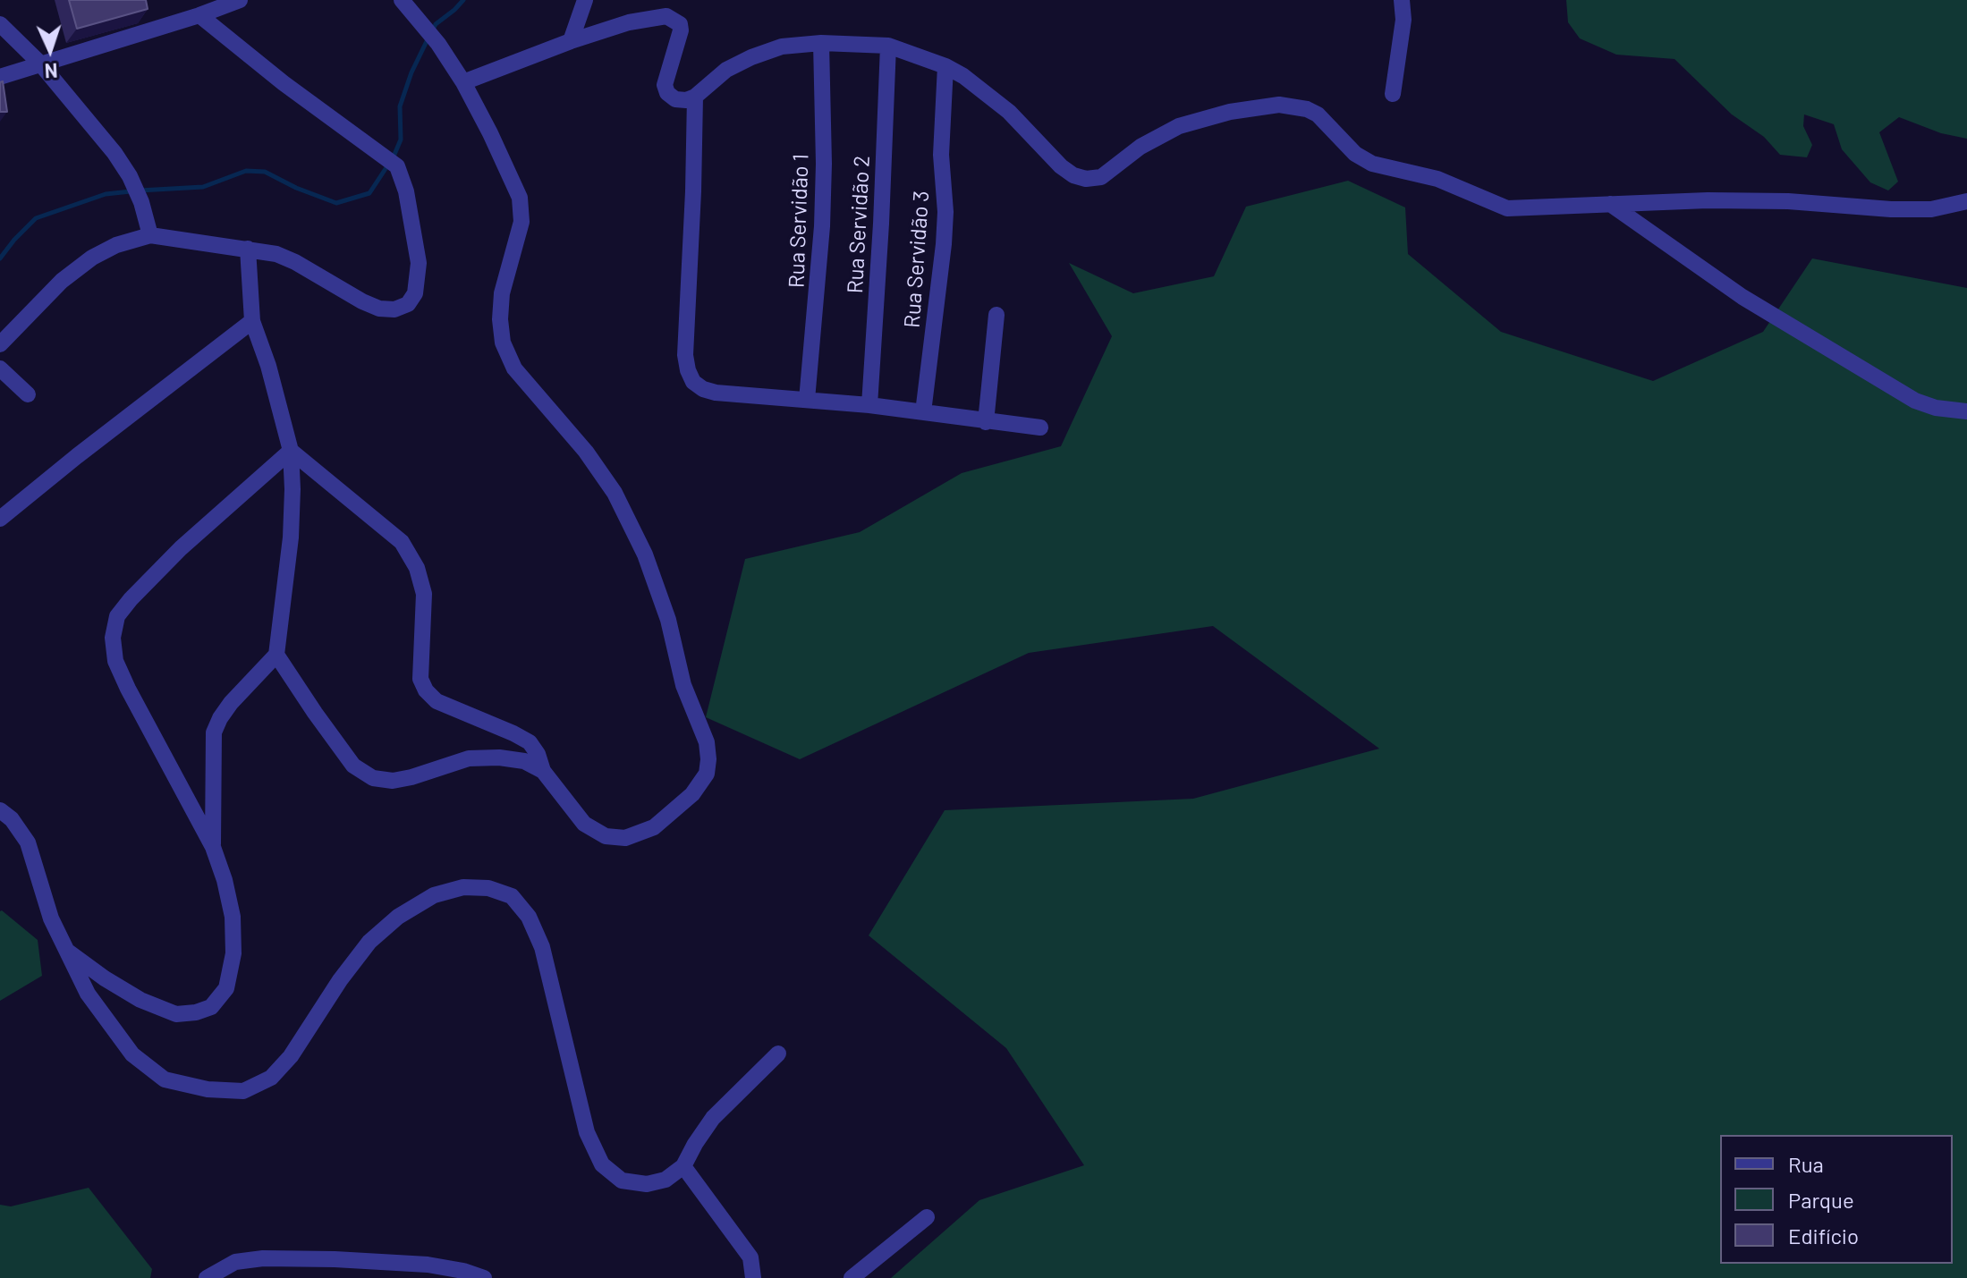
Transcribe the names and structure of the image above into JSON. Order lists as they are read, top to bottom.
{
  "streets": {
    "street": ["Rua Servidão 1", "Rua Servidão 2", "Rua Servidão 3"]
  },
  "legend": ["Rua", "Parque", "Edifício"],
  "north": "bottom"
}
